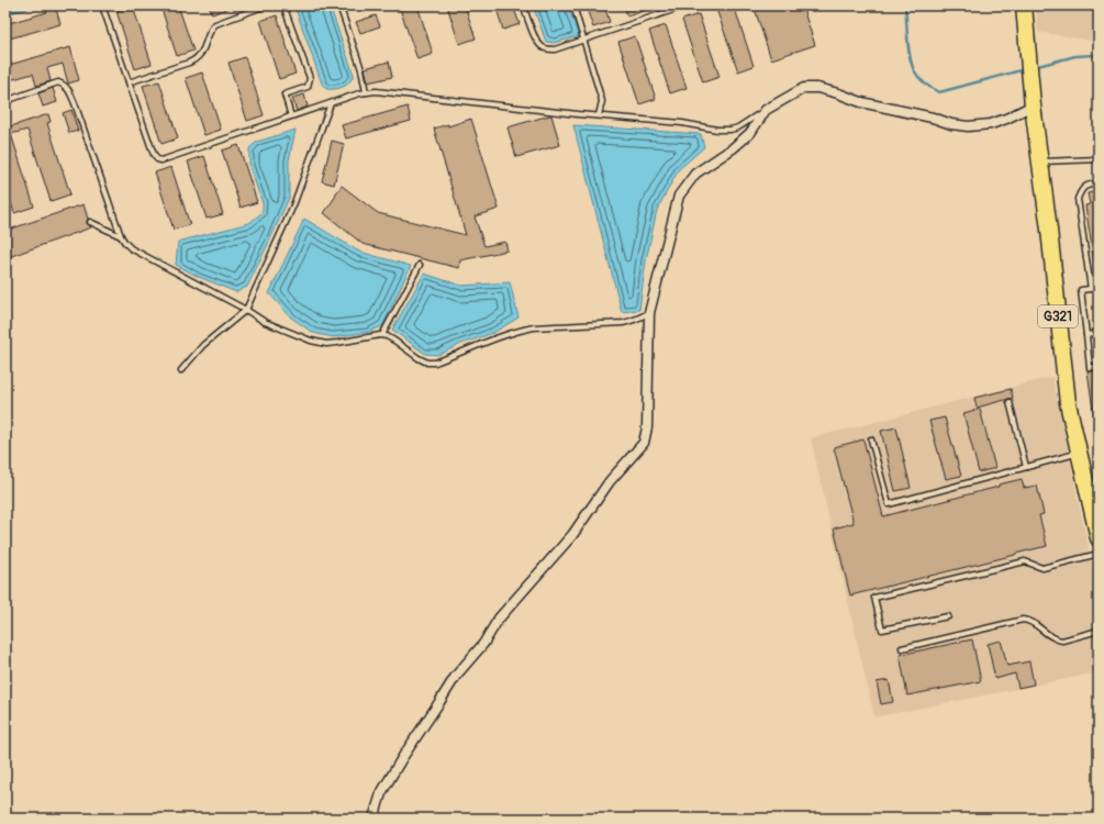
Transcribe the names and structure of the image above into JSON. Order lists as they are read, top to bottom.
{
  "streets": {
    "highway": ["G321"]
  }
}
